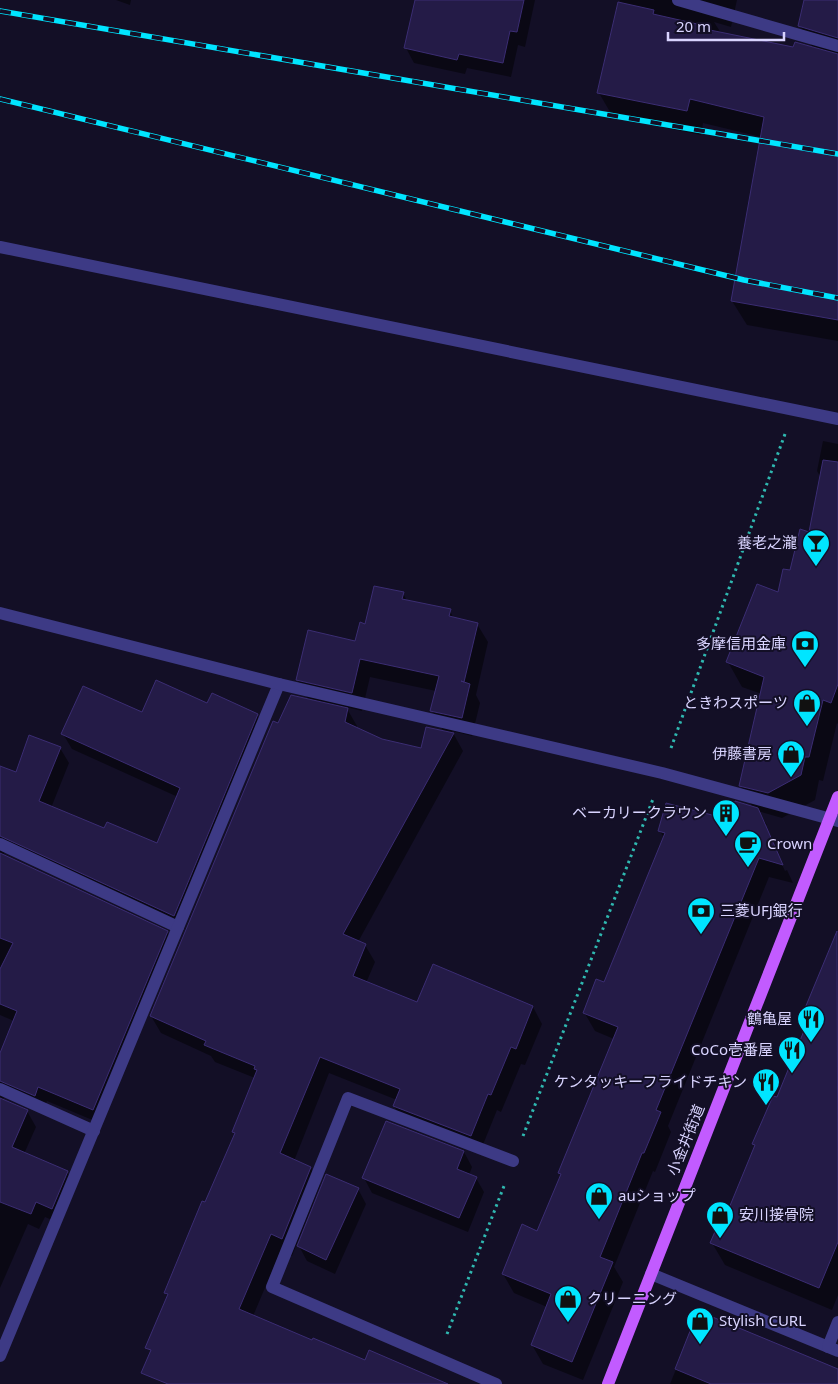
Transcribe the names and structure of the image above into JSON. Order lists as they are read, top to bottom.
{
  "streets": {
    "main road": ["小金井街道"]
  },
  "places": {
    "bar": ["養老之瀧"],
    "bank": ["多摩信用金庫", "三菱UFJ銀行"],
    "shop": [
      "ときわスポーツ",
      "伊藤書房",
      "auショップ",
      "安川接骨院",
      "クリーニング",
      "Stylish CURL"
    ],
    "building": ["ベーカリークラウン"],
    "cafe": ["Crown"],
    "restaurant": ["鶴亀屋", "CoCo壱番屋", "ケンタッキーフライドチキン"]
  },
  "scale_bar": "20 m"
}
